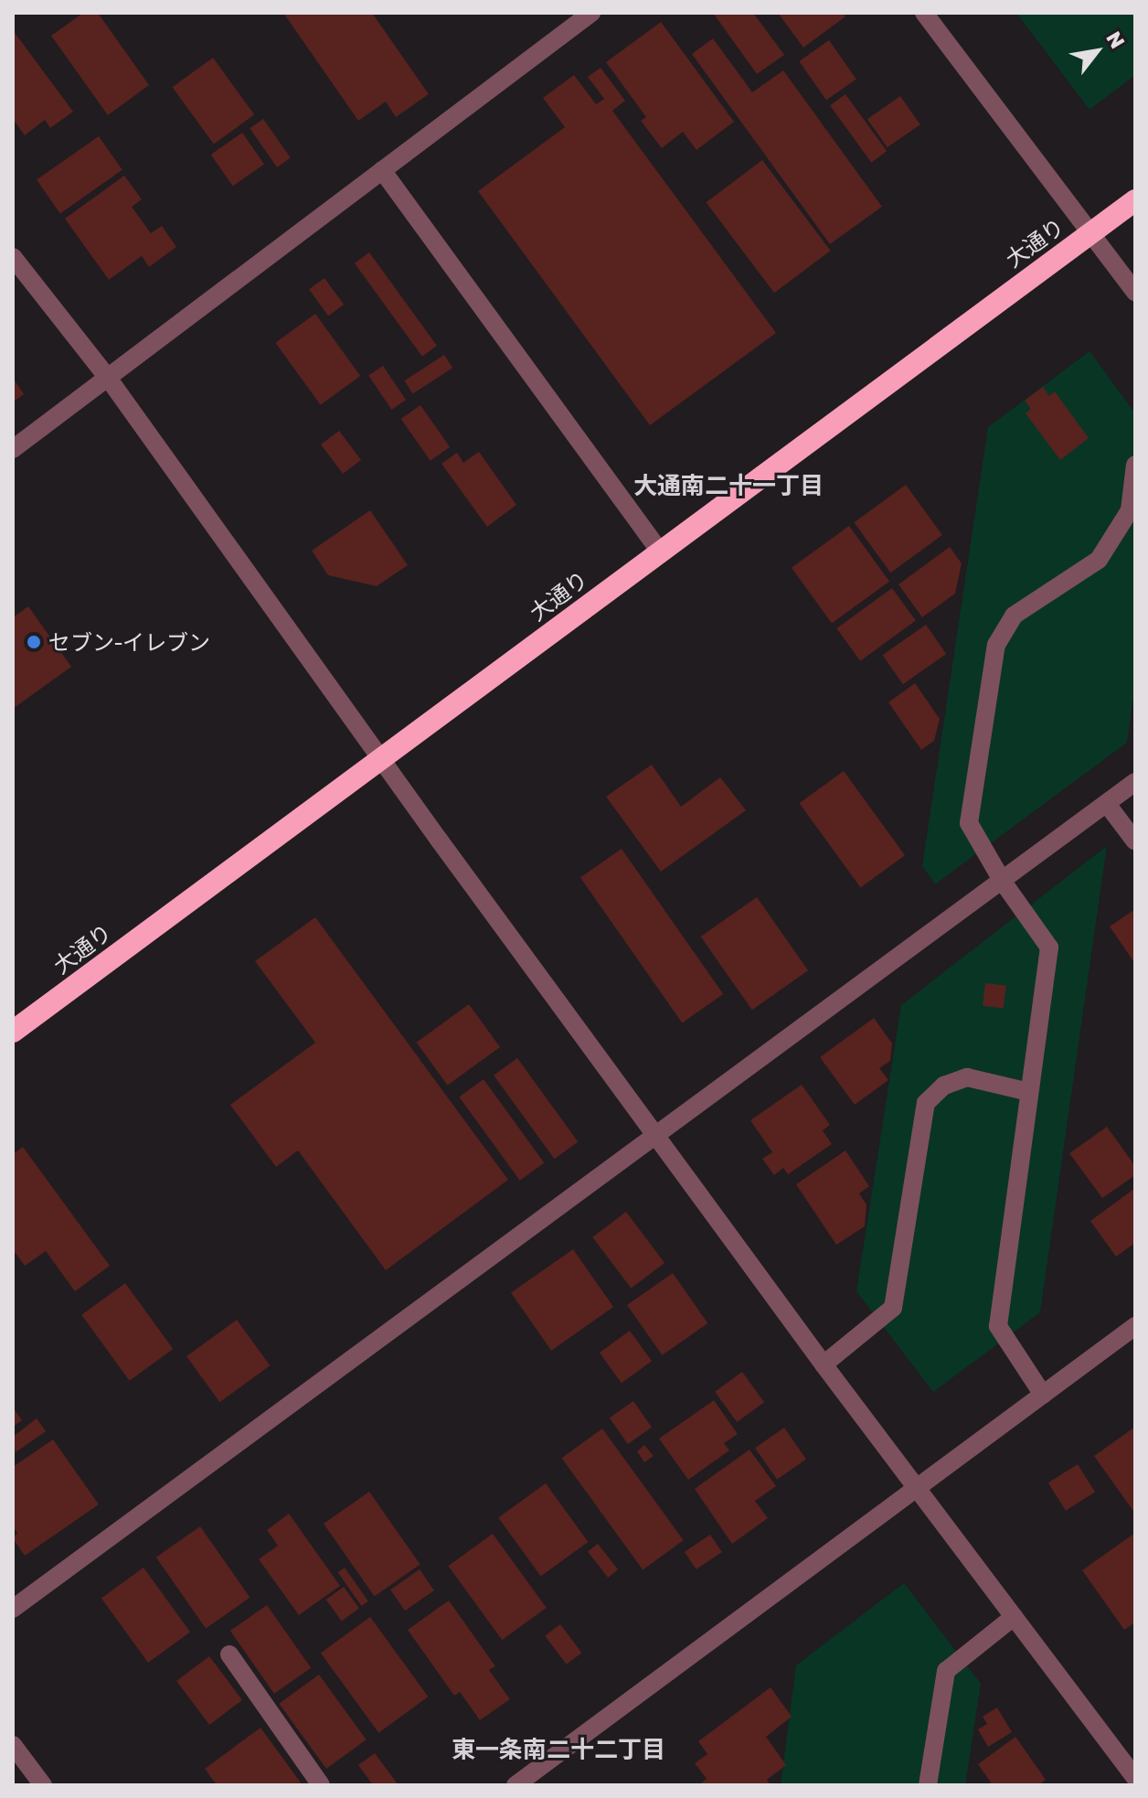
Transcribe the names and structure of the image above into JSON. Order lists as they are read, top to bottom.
{
  "streets": {
    "highway": ["大通り"]
  },
  "districts": ["大通南二十一丁目", "東一条南二十二丁目"],
  "places": ["セブン-イレブン"],
  "north": "top right"
}
